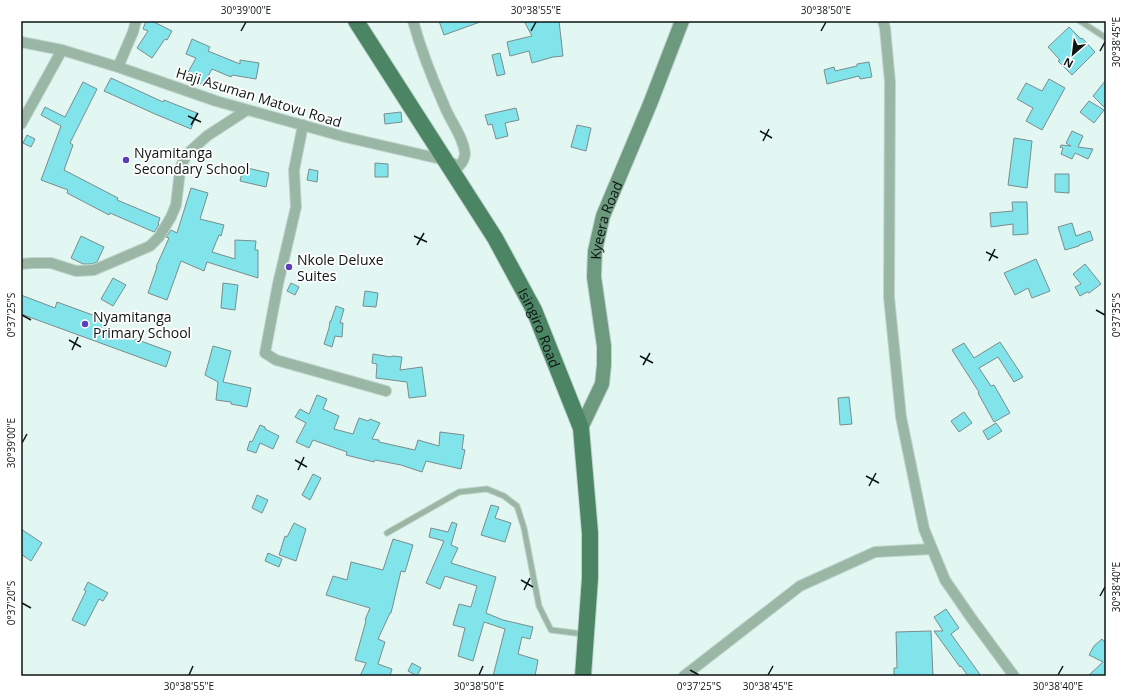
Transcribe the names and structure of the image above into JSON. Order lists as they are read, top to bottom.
{
  "streets": {
    "main road": ["Kyeera Road", "Isingiro Road"],
    "street": ["Haji Asuman Matovu Road"]
  },
  "crossings": [
    ["Haji Asuman Matovu Road", "Isingiro Road"],
    ["Kyeera Road", "Isingiro Road"]
  ],
  "places": ["Nyamitanga Secondary School", "Nkole Deluxe Suites", "Nyamitanga Primary School"],
  "north": "bottom left",
  "coordinates": [
    "30°39'00\"E",
    "30°38'55\"E",
    "30°38'50\"E",
    "30°38'45\"E",
    "0°37'35\"S",
    "0°37'25\"S",
    "30°38'40\"E",
    "0°37'20\"S"
  ]
}
